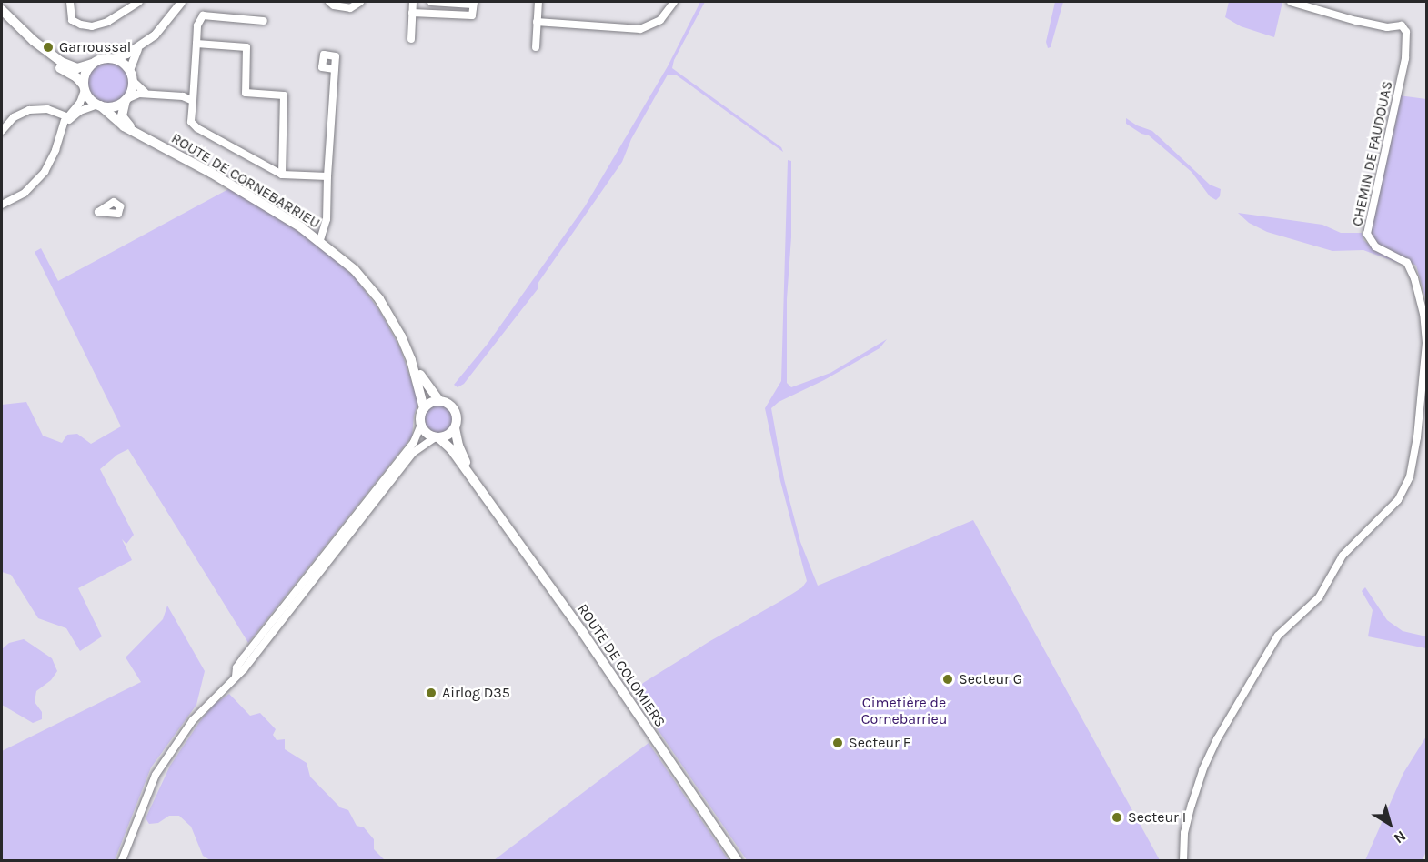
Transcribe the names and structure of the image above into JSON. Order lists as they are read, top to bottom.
{
  "streets": {
    "main road": ["ROUTE DE CORNEBARRIEU", "ROUTE DE COLOMIERS"],
    "street": ["CHEMIN DE FAUDOUAS"]
  },
  "crossings": [
    ["ROUTE DE CORNEBARRIEU", "ROUTE DE COLOMIERS"]
  ],
  "parks": ["Cimetière de Cornebarrieu"],
  "places": [
    "Garroussal",
    "Secteur G",
    "Airlog D35",
    "Secteur F",
    "Secteur I"
  ],
  "north": "bottom right"
}
